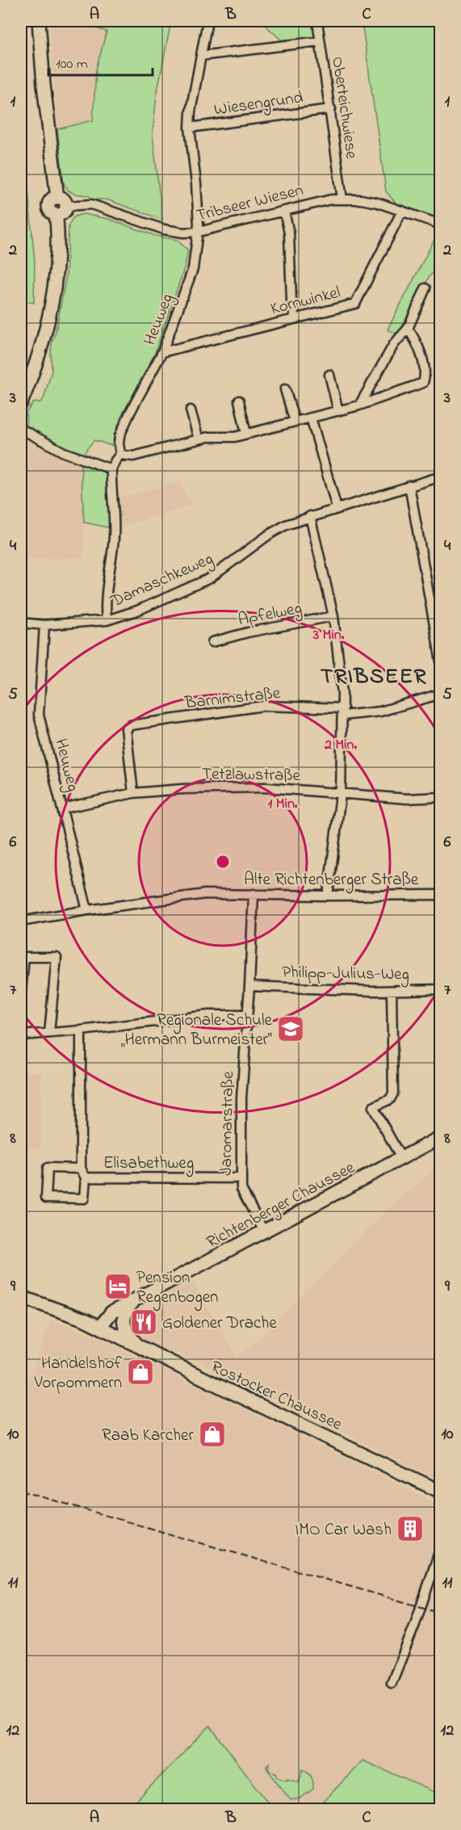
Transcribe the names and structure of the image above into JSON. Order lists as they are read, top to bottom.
{
  "streets": {
    "main road": ["Richtenberger Chaussee", "Rostocker Chaussee"],
    "street": [
      "Wiesengrund",
      "Oberteichwiese",
      "Tribseer Wiesen",
      "Kornwinkel",
      "Heuweg",
      "Damaschkeweg",
      "Apfelweg",
      "Barnimstraße",
      "Tetzlawstraße",
      "Alte Richtenberger Straße",
      "Philipp-Julius-Weg",
      "Jaromarstraße",
      "Elisabethweg"
    ]
  },
  "crossings": [
    ["Wiesengrund", "Oberteichwiese"],
    ["Wiesengrund", "Heuweg"],
    ["Oberteichwiese", "Tribseer Wiesen"],
    ["Tribseer Wiesen", "Kornwinkel"],
    ["Tribseer Wiesen", "Heuweg"],
    ["Kornwinkel", "Heuweg"],
    ["Heuweg", "Damaschkeweg"],
    ["Heuweg", "Tetzlawstraße"],
    ["Heuweg", "Alte Richtenberger Straße"],
    ["Barnimstraße", "Tetzlawstraße"],
    ["Alte Richtenberger Straße", "Jaromarstraße"],
    ["Philipp-Julius-Weg", "Jaromarstraße"],
    ["Jaromarstraße", "Elisabethweg"],
    ["Jaromarstraße", "Richtenberger Chaussee"],
    ["Richtenberger Chaussee", "Rostocker Chaussee"]
  ],
  "districts": ["TRIBSEER"],
  "places": {
    "school or university": ["Regionale Schule „Hermann Burmeister“"],
    "hotel": ["Pension Regenbogen"],
    "restaurant": ["Goldener Drache"],
    "shop": ["Handelshof Vorpommern", "Raab Karcher"],
    "building": ["IMO Car Wash"]
  },
  "scale_bar": "100 m",
  "grid": {
    "columns": ["A", "B", "C"],
    "rows": [
      "1",
      "2",
      "3",
      "4",
      "5",
      "6",
      "7",
      "8",
      "9",
      "10",
      "11",
      "12"
    ]
  },
  "rings": ["3 Min.", "2 Min.", "1 Min."]
}
